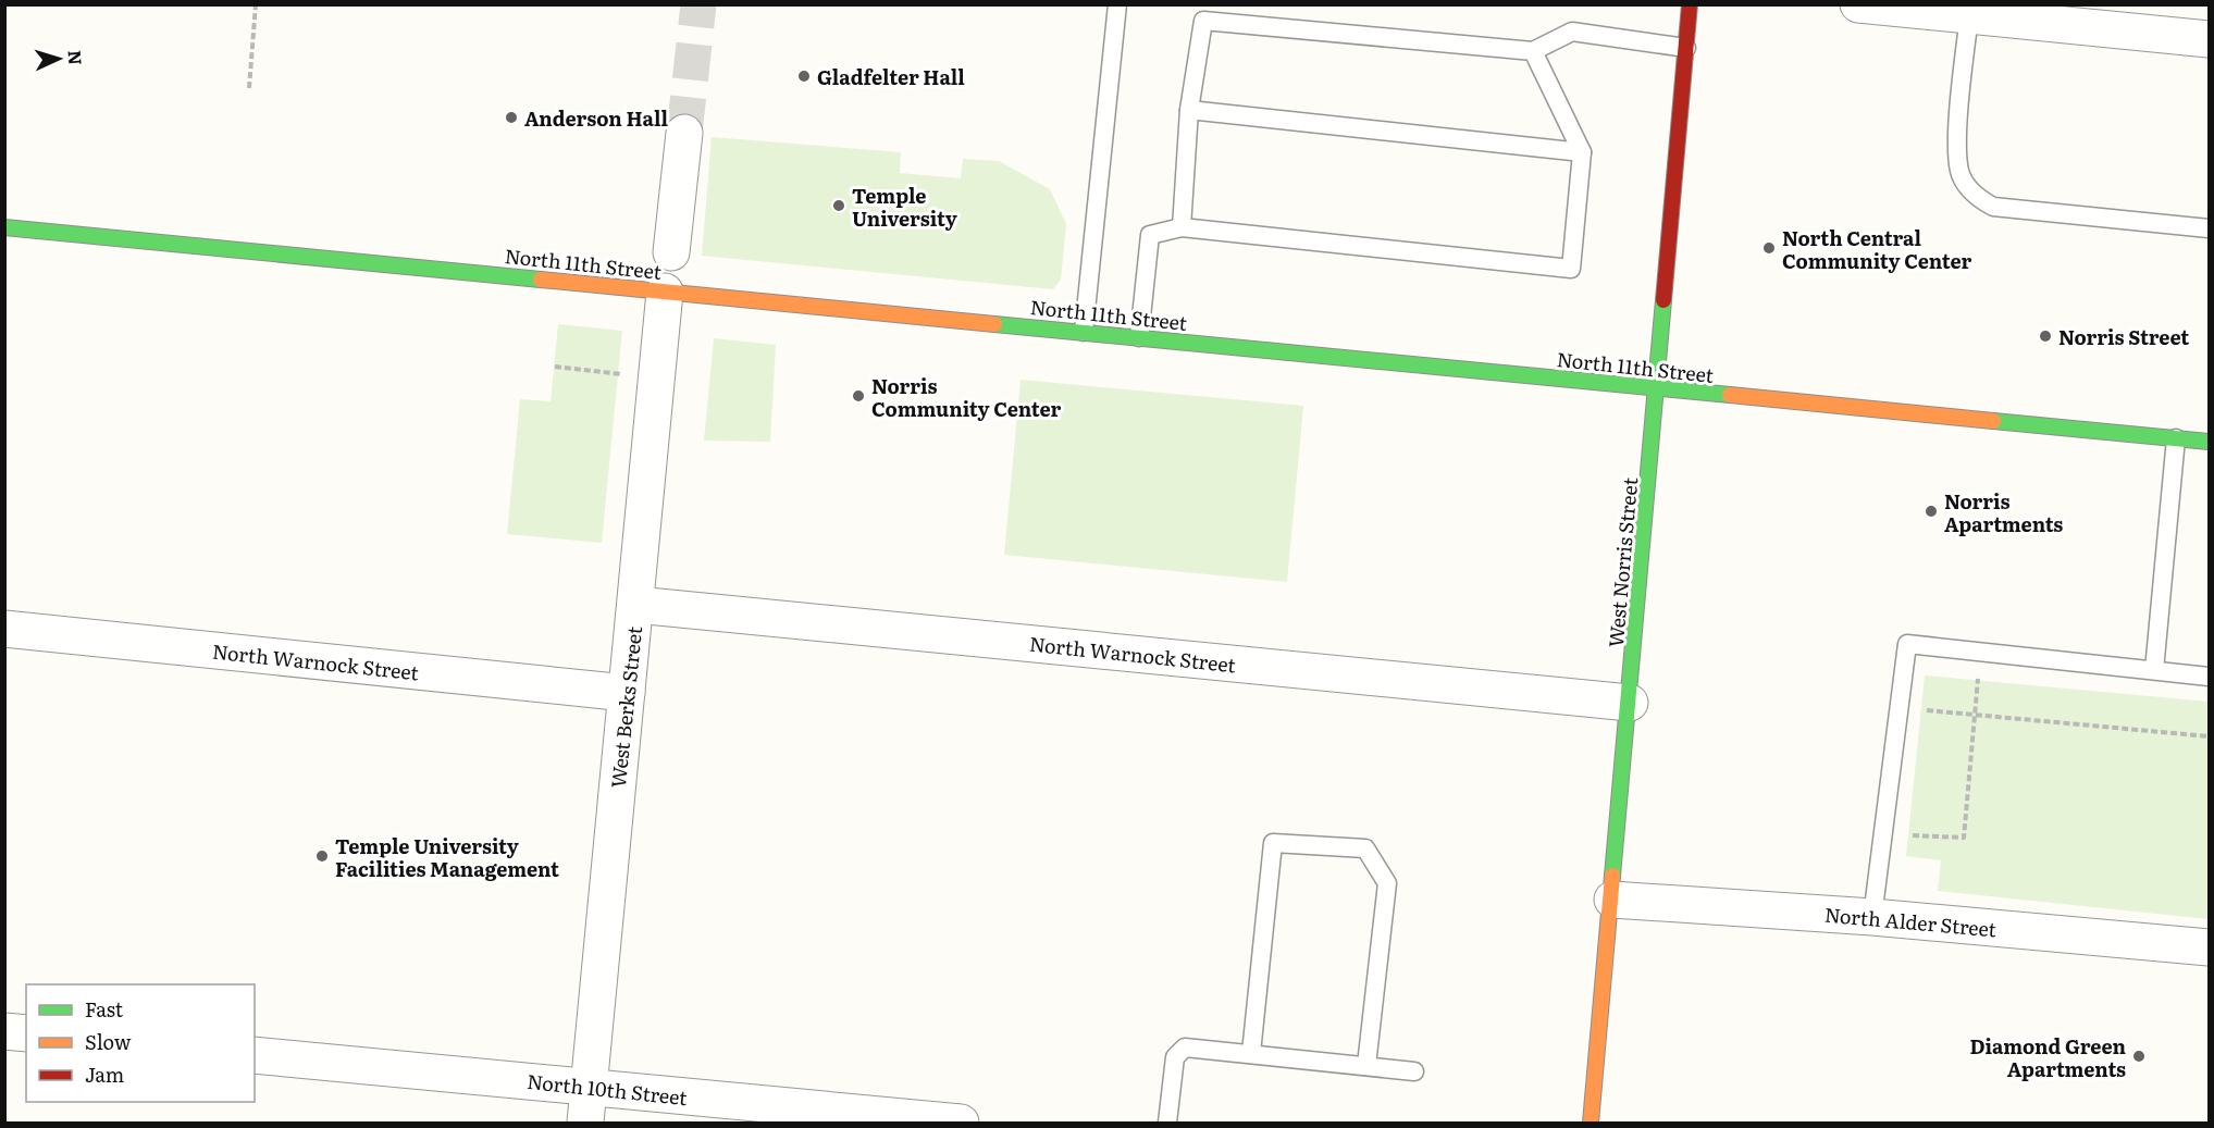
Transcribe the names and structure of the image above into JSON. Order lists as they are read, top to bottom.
{
  "streets": {
    "main road": ["North 11th Street", "West Norris Street"],
    "street": [
      "North Warnock Street",
      "West Berks Street",
      "North Alder Street",
      "North 10th Street"
    ]
  },
  "crossings": [
    ["North 11th Street", "West Norris Street"],
    ["North 11th Street", "West Berks Street"],
    ["West Norris Street", "North Warnock Street"],
    ["West Norris Street", "North Alder Street"],
    ["North Warnock Street", "West Berks Street"],
    ["West Berks Street", "North 10th Street"]
  ],
  "places": [
    "Gladfelter Hall",
    "Anderson Hall",
    "Temple University",
    "North Central Community Center",
    "Norris Street",
    "Norris Community Center",
    "Norris Apartments",
    "Temple University Facilities Management",
    "Diamond Green Apartments"
  ],
  "legend": ["Fast", "Slow", "Jam"],
  "north": "right"
}
